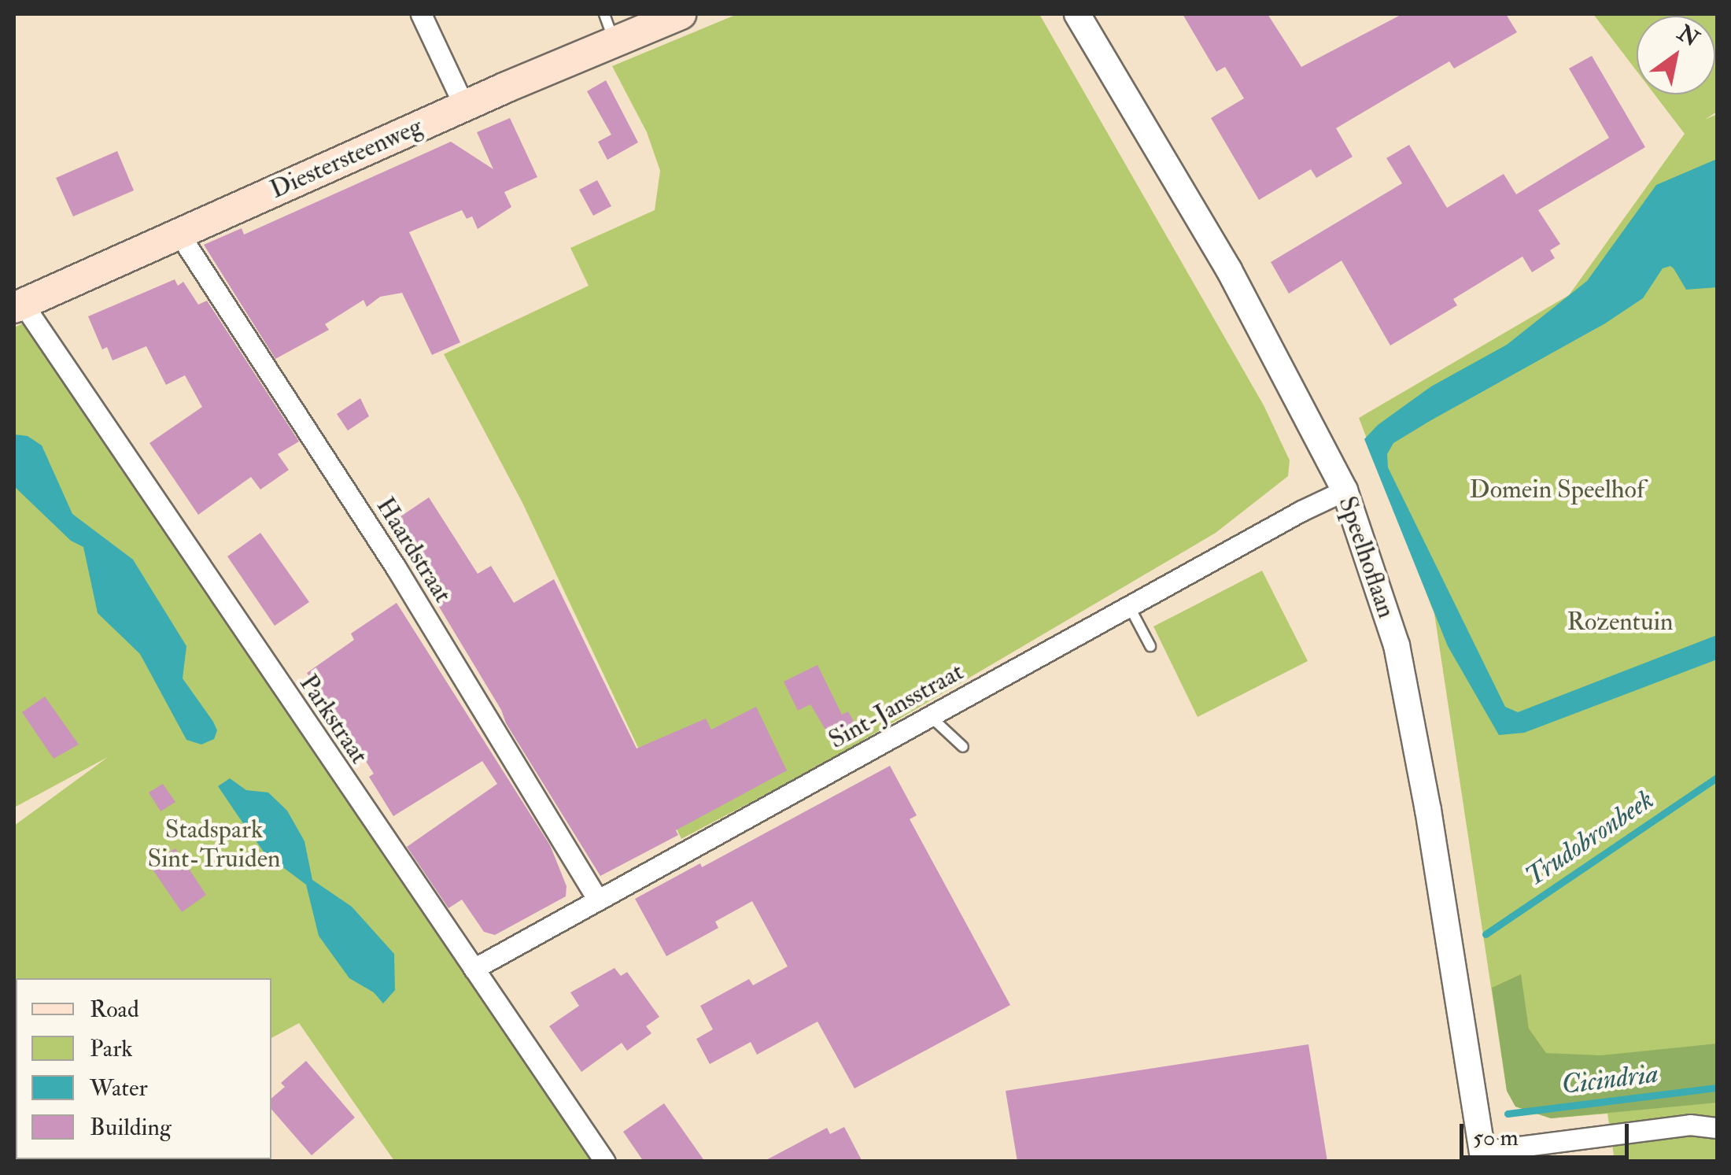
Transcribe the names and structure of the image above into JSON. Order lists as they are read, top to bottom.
{
  "streets": {
    "main road": ["Diestersteenweg"],
    "street": [
      "Haardstraat",
      "Speelhoflaan",
      "Sint-Jansstraat",
      "Parkstraat"
    ]
  },
  "crossings": [
    ["Diestersteenweg", "Haardstraat"],
    ["Diestersteenweg", "Parkstraat"],
    ["Haardstraat", "Sint-Jansstraat"],
    ["Speelhoflaan", "Sint-Jansstraat"],
    ["Sint-Jansstraat", "Parkstraat"]
  ],
  "water": ["Trudobronbeek", "Cicindria"],
  "parks": ["Domein Speelhof", "Rozentuin", "Stadspark Sint-Truiden"],
  "legend": [
    "Road",
    "Park",
    "Water",
    "Building"
  ],
  "scale_bar": "50 m",
  "north": "top right"
}
